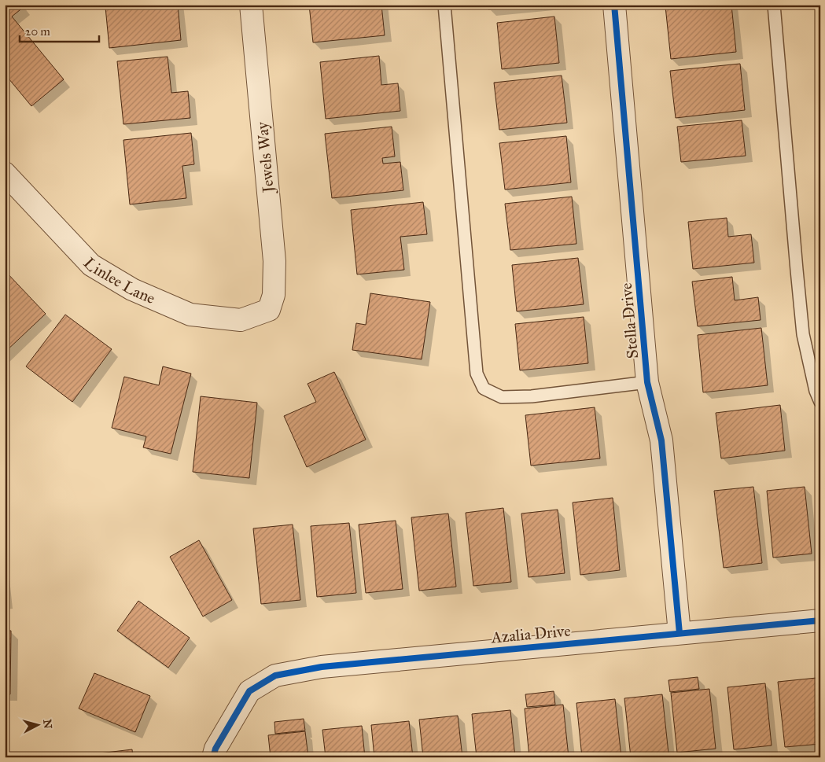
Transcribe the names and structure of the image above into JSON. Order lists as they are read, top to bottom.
{
  "streets": {
    "street": [
      "Jewels Way",
      "Linlee Lane",
      "Stella Drive",
      "Azalia Drive"
    ]
  },
  "crossings": [
    ["Jewels Way", "Linlee Lane"],
    ["Stella Drive", "Azalia Drive"]
  ],
  "scale_bar": "20 m",
  "north": "right"
}
